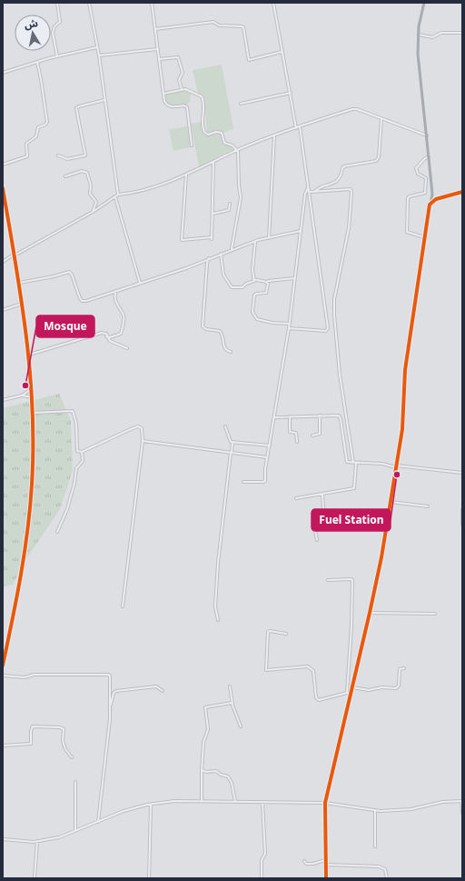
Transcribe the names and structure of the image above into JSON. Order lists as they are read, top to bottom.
{
  "places": ["Mosque", "Fuel Station"],
  "north": "top"
}
